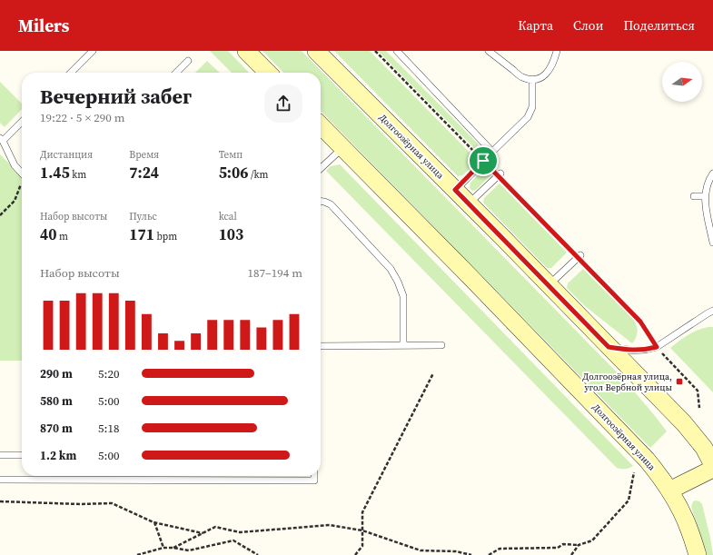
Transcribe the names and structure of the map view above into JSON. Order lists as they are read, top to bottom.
{
  "streets": {
    "main road": ["Долгоозёрная улица"]
  },
  "places": {
    "transit": ["Долгоозёрная улица, угол Вербной улицы"]
  },
  "north": "right",
  "page": {
    "header": "Milers",
    "nav": ["Карта", "Слои", "Поделиться"],
    "heading": ["Вечерний забег", "19:22 · 5 × 290 m"],
    "stats": [
      ["Дистанция", "1.45 km"],
      ["Время", "7:24"],
      ["Темп", "5:06 /km"],
      ["Набор высоты", "40 m"],
      ["Пульс", "171 bpm"],
      ["kcal", "103"]
    ],
    "chart": ["Набор высоты", "187–194 m"],
    "list": [
      {
        "name": "290 m",
        "note": "5:20"
      },
      {
        "name": "580 m",
        "note": "5:00"
      },
      {
        "name": "870 m",
        "note": "5:18"
      },
      {
        "name": "1.2 km",
        "note": "5:00"
      }
    ]
  }
}
